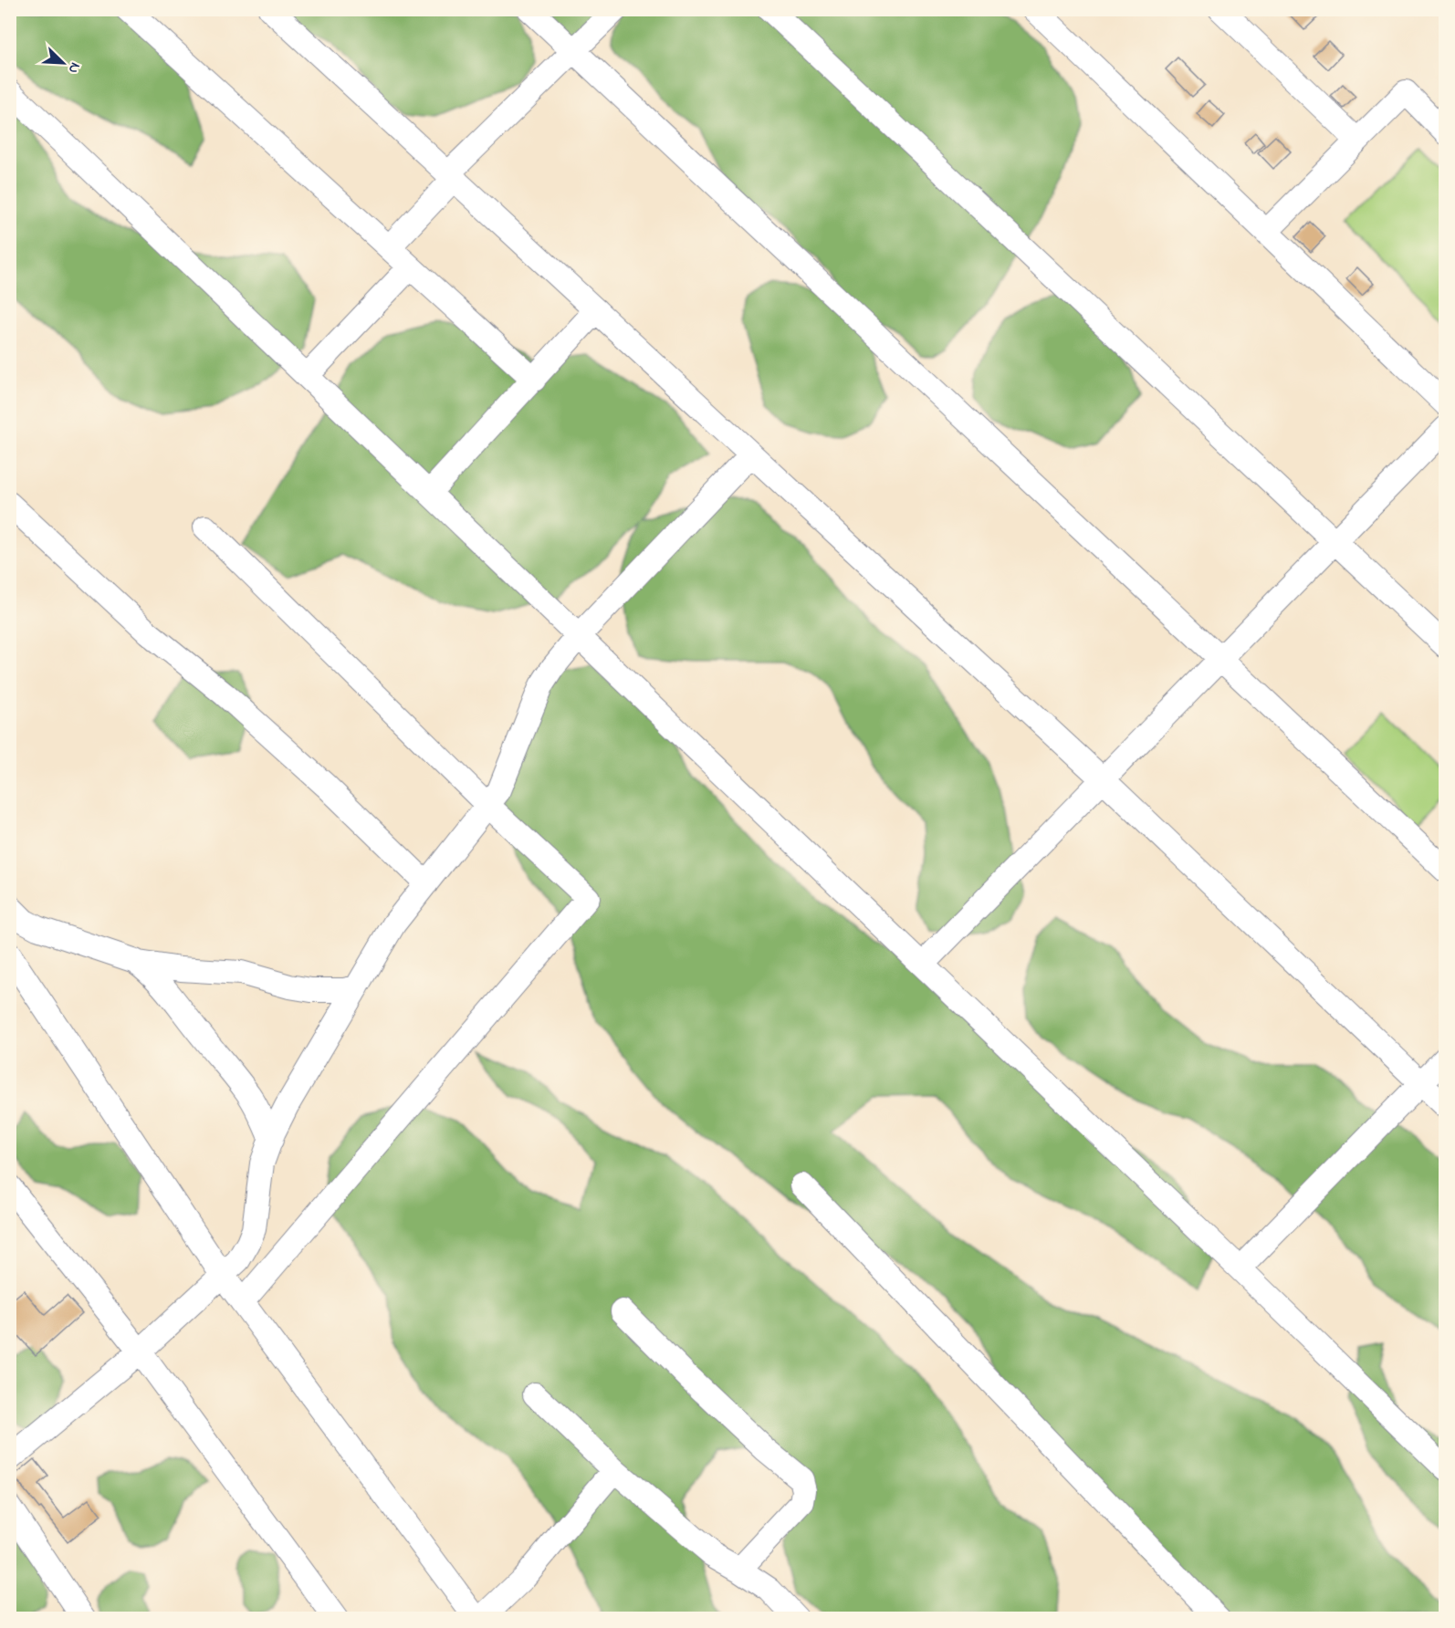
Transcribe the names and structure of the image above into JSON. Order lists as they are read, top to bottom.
{
  "north": "bottom right"
}
